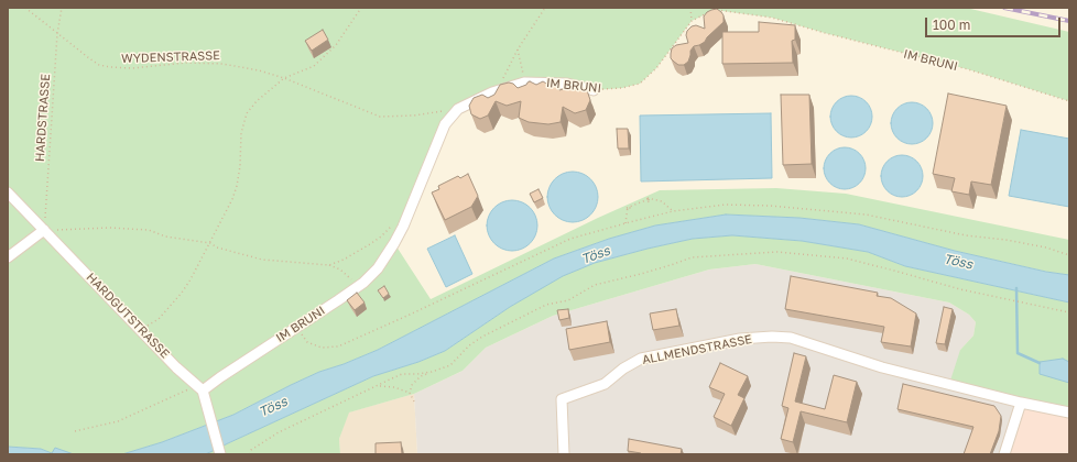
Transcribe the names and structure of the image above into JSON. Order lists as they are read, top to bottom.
{
  "streets": {
    "street": ["IM BRUNI", "HARDGUTSTRASSE", "ALLMENDSTRASSE"],
    "path": ["WYDENSTRASSE", "HARDSTRASSE"]
  },
  "crossings": [
    ["WYDENSTRASSE", "IM BRUNI"],
    ["WYDENSTRASSE", "HARDSTRASSE"],
    ["IM BRUNI", "HARDGUTSTRASSE"],
    ["HARDSTRASSE", "HARDGUTSTRASSE"]
  ],
  "water": ["Töss"],
  "scale_bar": "100 m"
}
